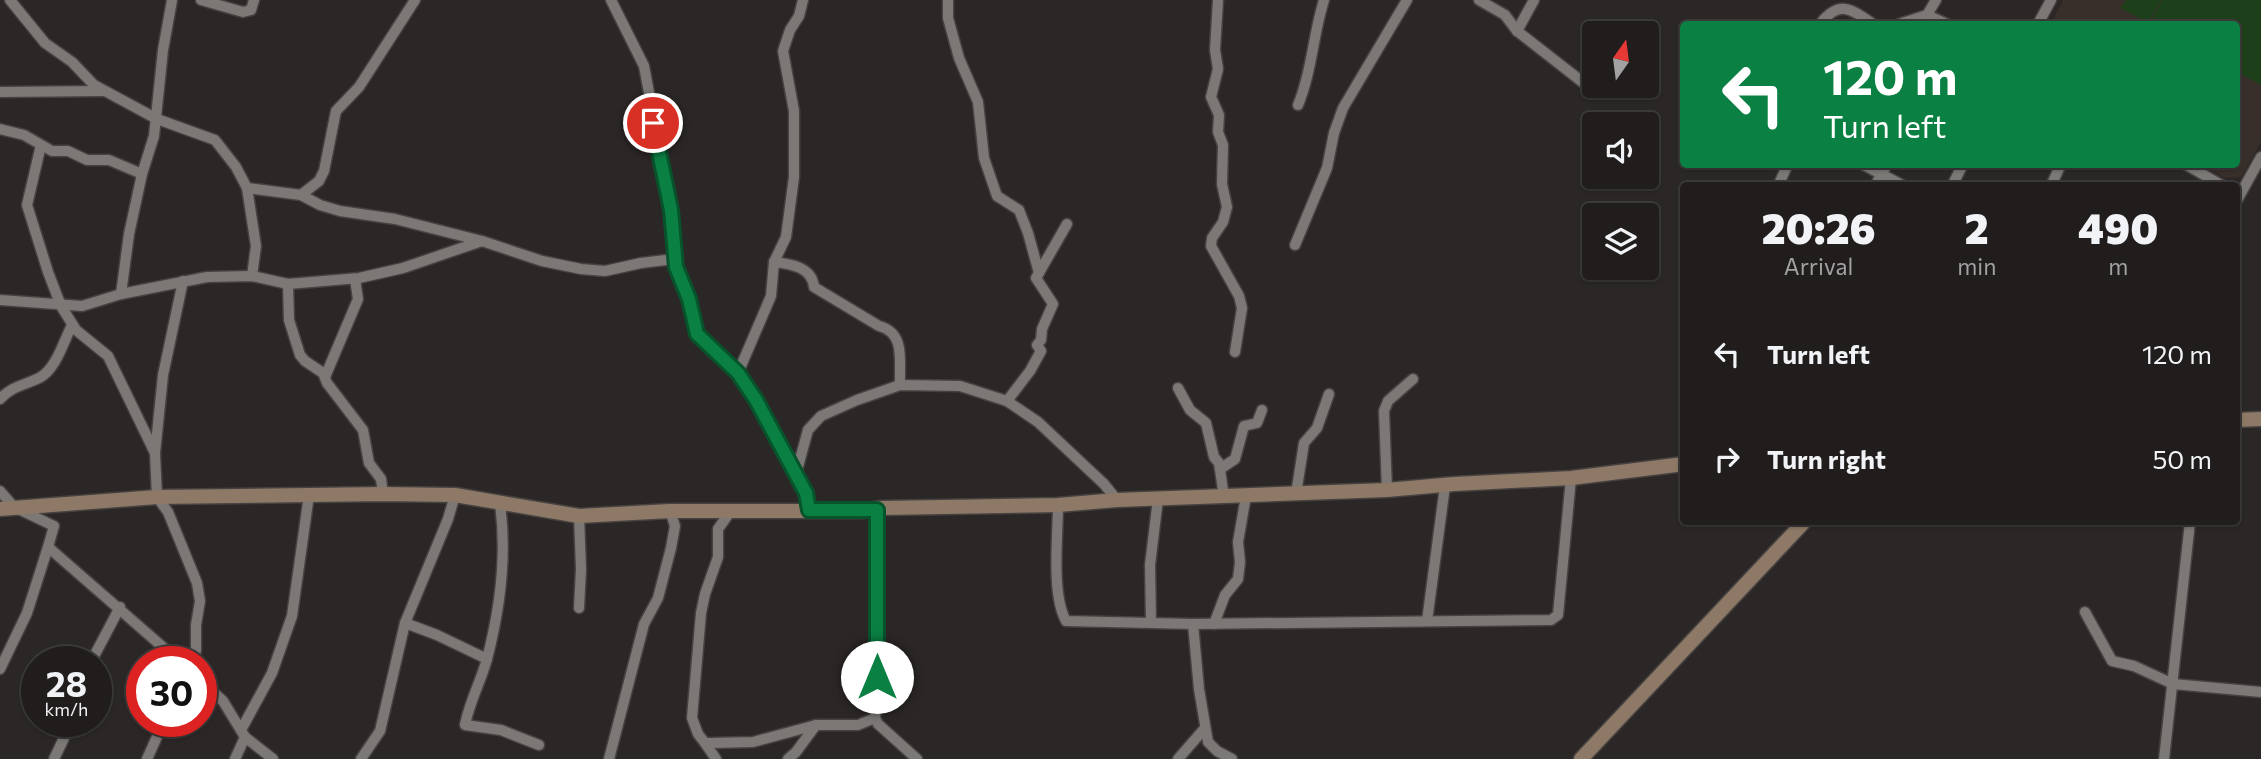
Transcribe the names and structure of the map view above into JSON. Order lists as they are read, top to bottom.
{
  "north": "top",
  "page": {
    "turn": ["120 m", "Turn left"],
    "eta": [
      "20:26",
      "Arrival",
      "2",
      "min",
      "490",
      "m"
    ],
    "list": [
      {
        "name": "Turn left",
        "value": "120 m"
      },
      {
        "name": "Turn right",
        "value": "50 m"
      }
    ],
    "speed": "28 km/h",
    "limit": "30"
  }
}
